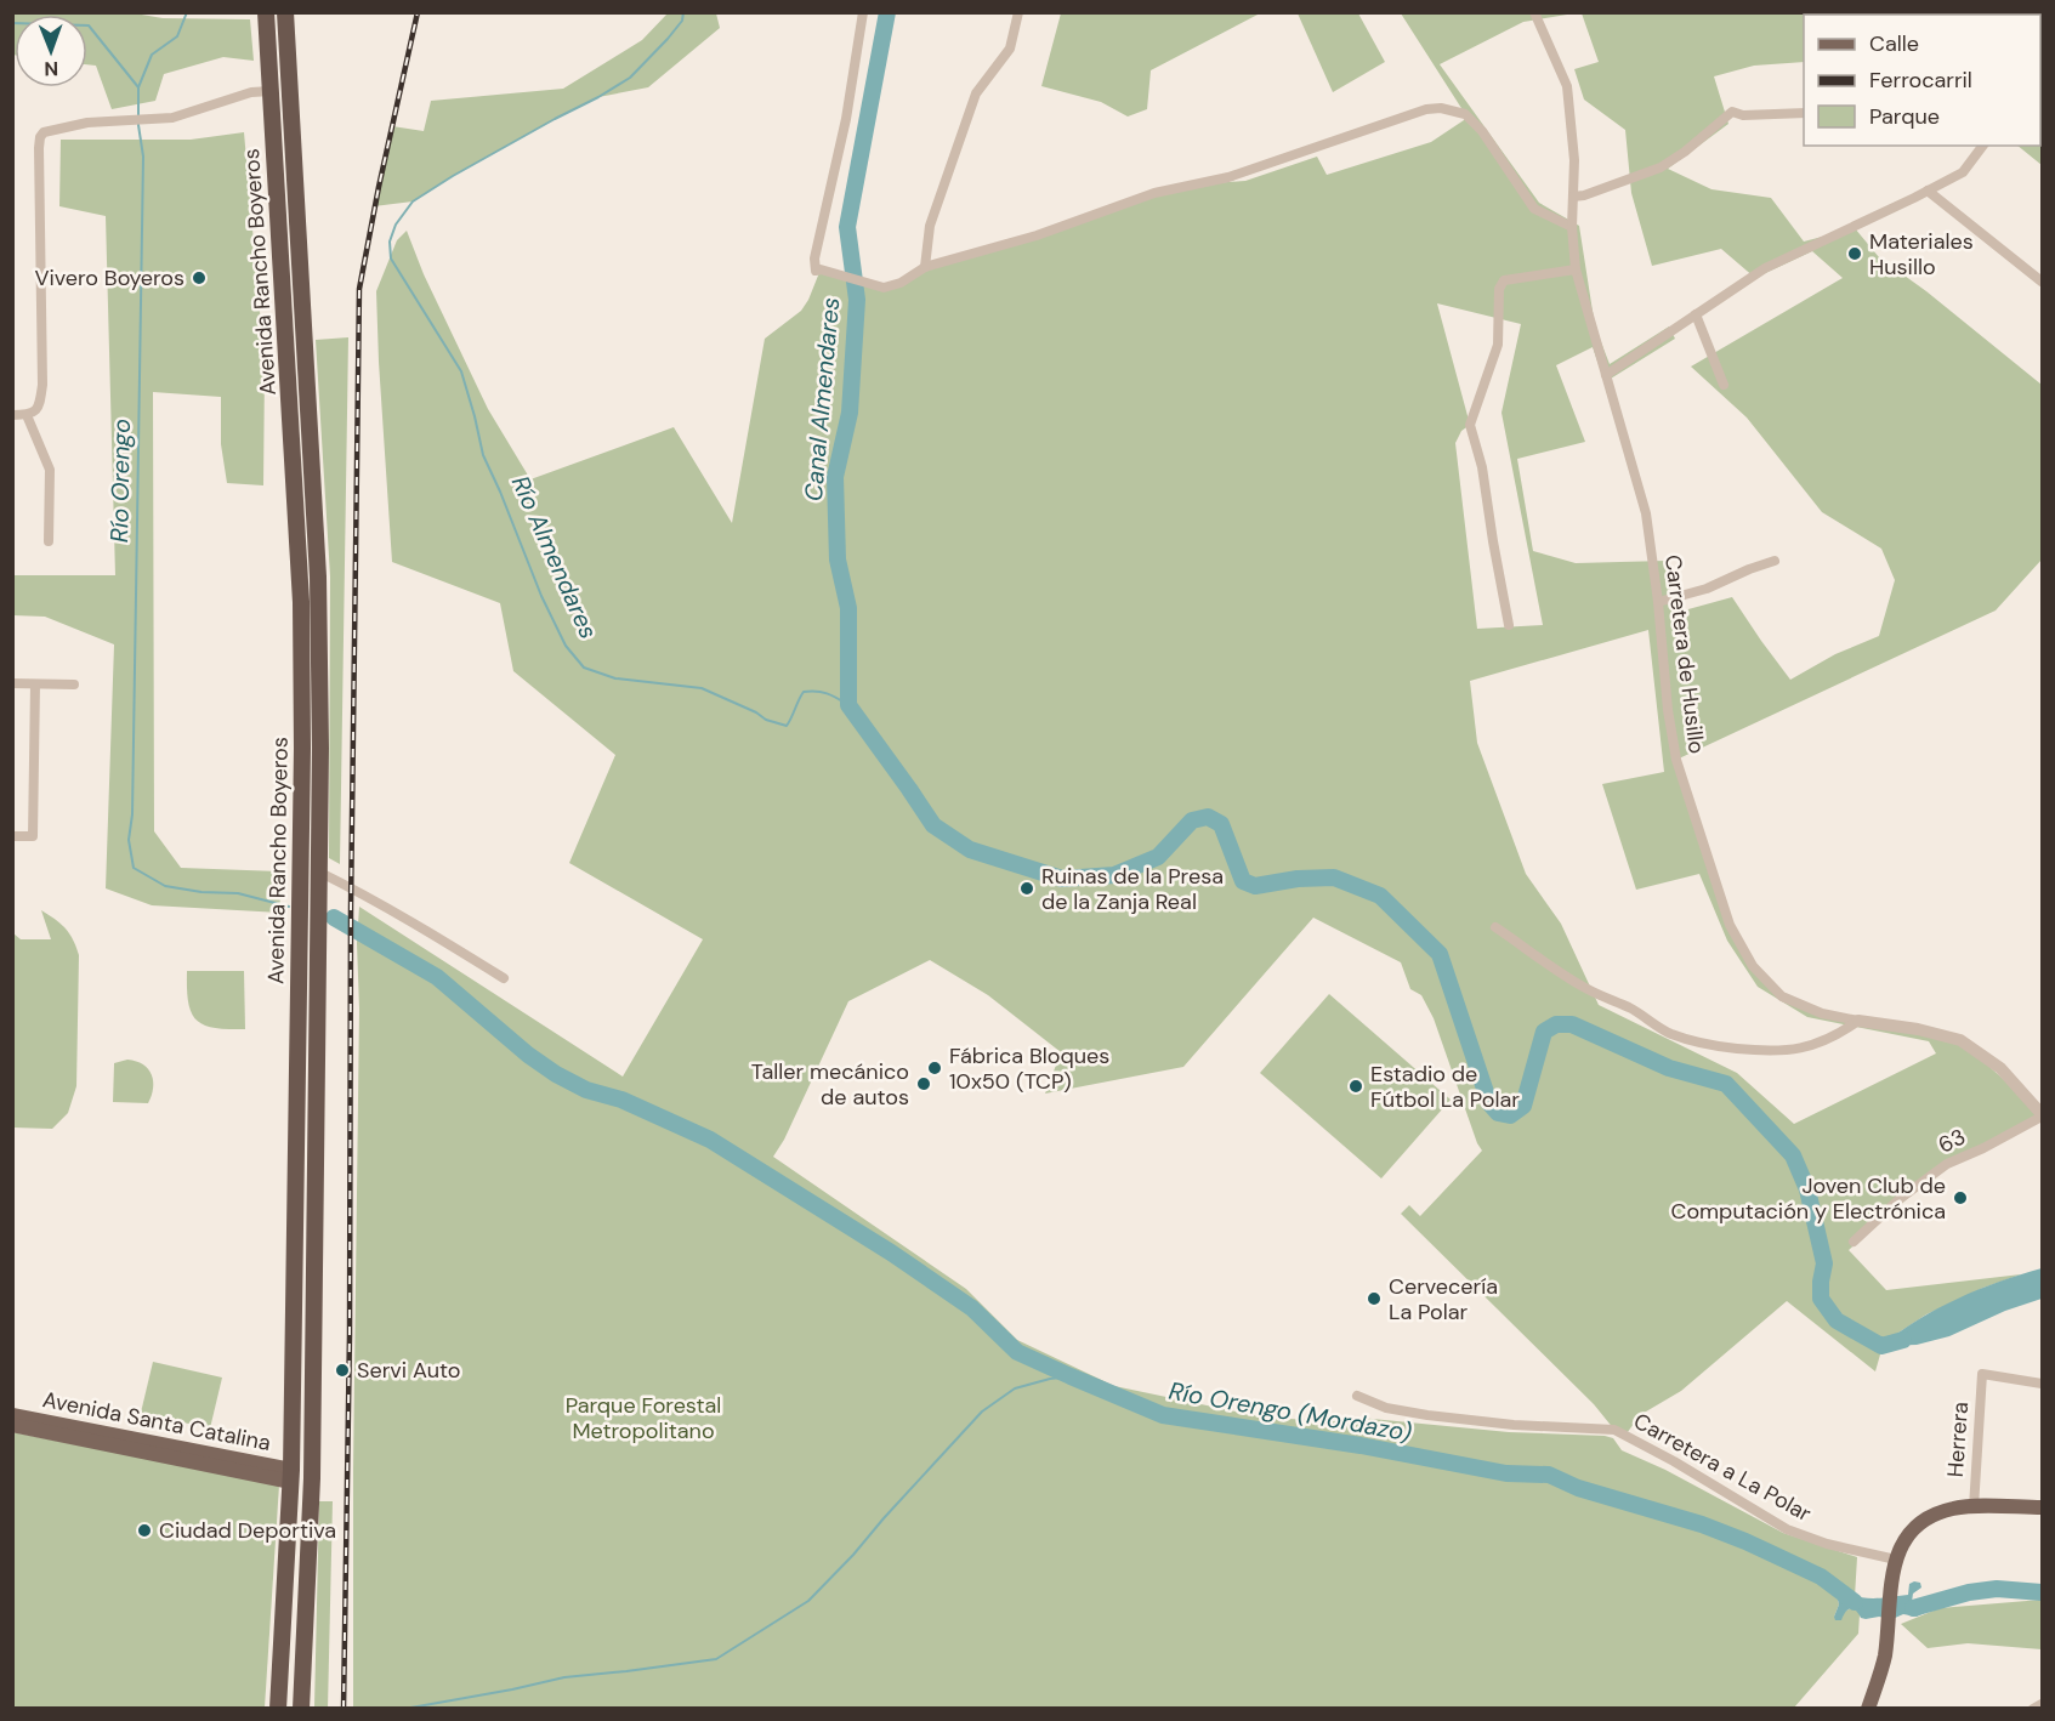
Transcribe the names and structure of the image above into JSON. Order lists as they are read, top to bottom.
{
  "streets": {
    "highway": ["Avenida Rancho Boyeros"],
    "main road": ["Avenida Santa Catalina"],
    "street": [
      "Carretera de Husillo",
      "63",
      "Herrera",
      "Carretera a La Polar"
    ]
  },
  "crossings": [
    ["Avenida Rancho Boyeros", "Avenida Santa Catalina"],
    ["Carretera de Husillo", "63"]
  ],
  "water": [
    "Canal Almendares",
    "Río Orengo",
    "Río Almendares",
    "Río Orengo (Mordazo)"
  ],
  "parks": ["Parque Forestal Metropolitano"],
  "places": [
    "Materiales Husillo",
    "Vivero Boyeros",
    "Ruinas de la Presa de la Zanja Real",
    "Fábrica Bloques 10x50 (TCP)",
    "Taller mecánico de autos",
    "Estadio de Fútbol La Polar",
    "Joven Club de Computación y Electrónica",
    "Cervecería La Polar",
    "Servi Auto",
    "Ciudad Deportiva"
  ],
  "legend": ["Calle", "Ferrocarril", "Parque"],
  "north": "bottom"
}
